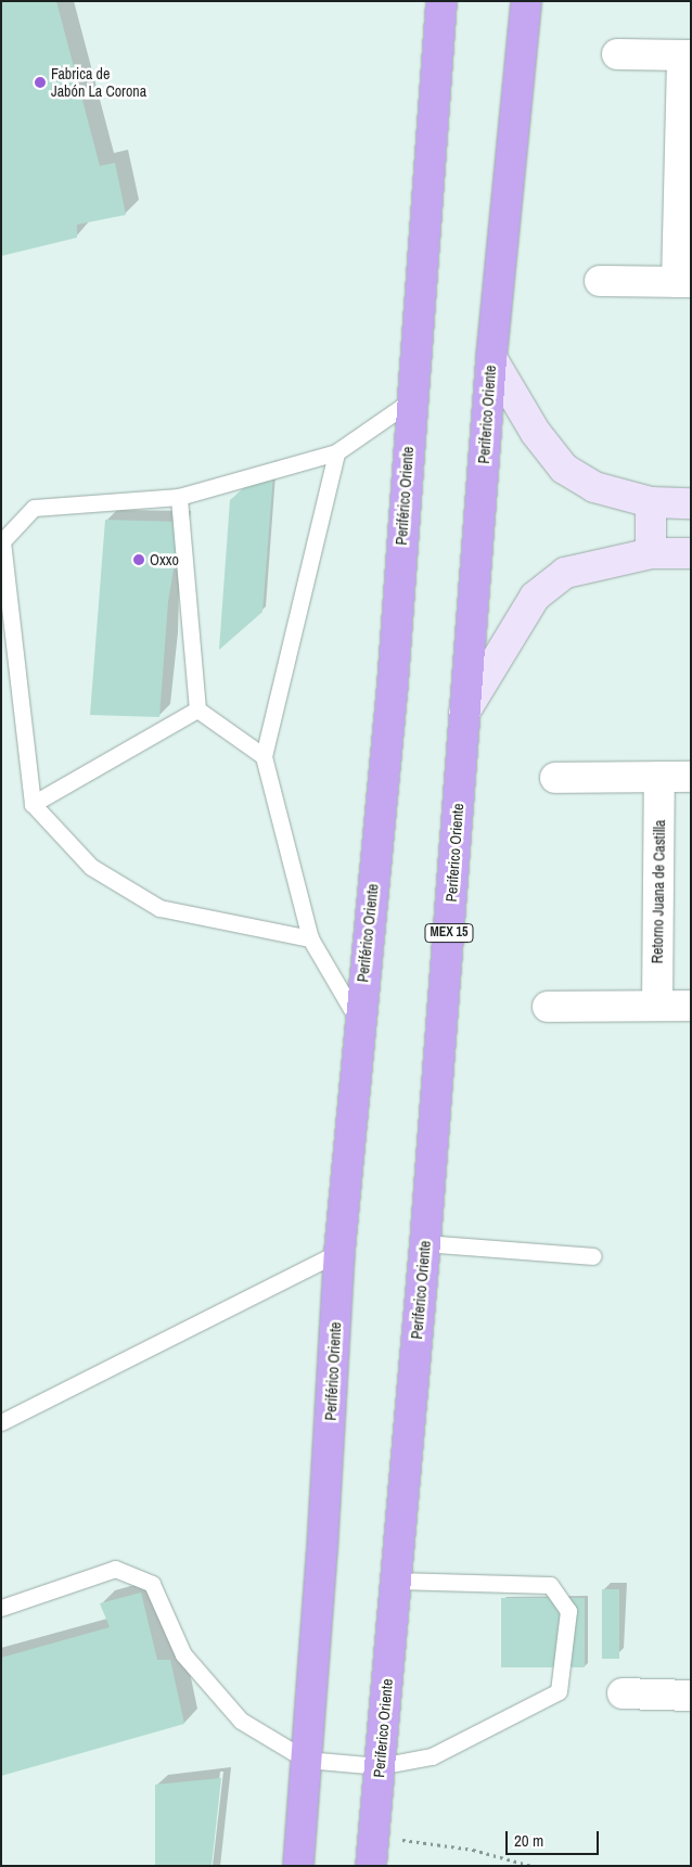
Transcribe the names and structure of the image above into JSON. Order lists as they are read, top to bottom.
{
  "streets": {
    "highway": ["Periferico Oriente", "Periférico Oriente", "MEX 15"],
    "street": ["Retorno Juana de Castilla"]
  },
  "places": ["Fabrica de Jabón La Corona", "Oxxo"],
  "scale_bar": "20 m"
}
